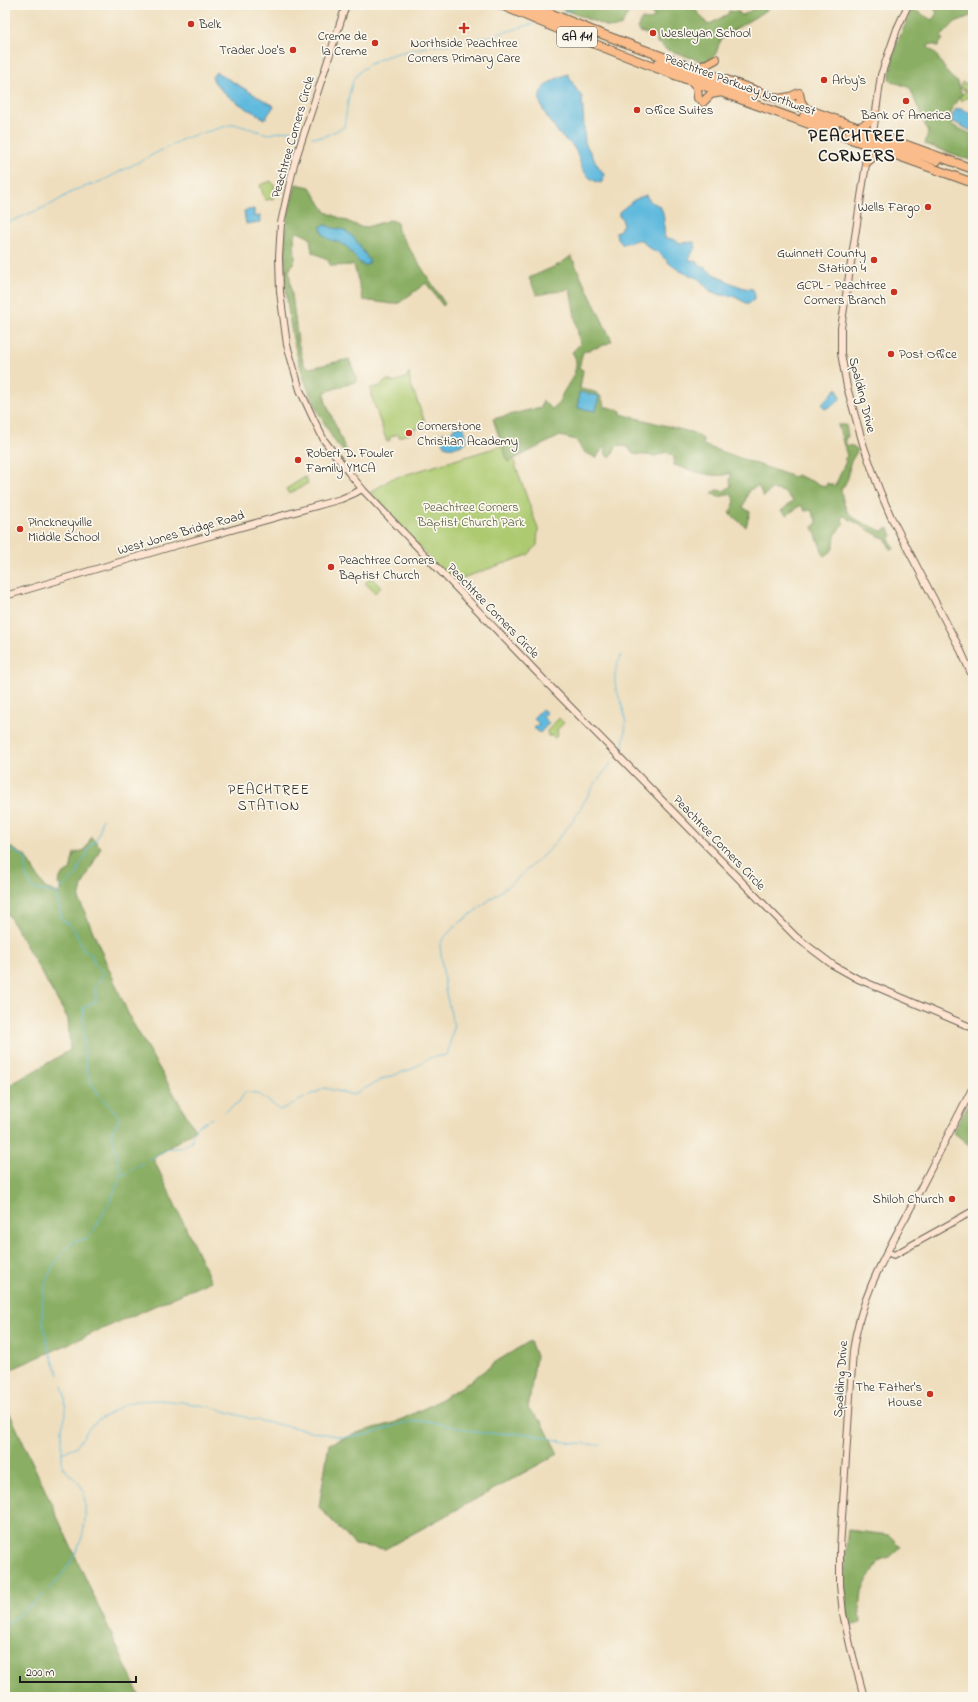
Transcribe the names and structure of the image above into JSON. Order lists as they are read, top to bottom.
{
  "streets": {
    "highway": ["GA 141", "Peachtree Parkway Northwest"],
    "street": ["Peachtree Corners Circle", "Spalding Drive", "West Jones Bridge Road"]
  },
  "crossings": [
    ["Peachtree Parkway Northwest", "Spalding Drive"],
    ["Peachtree Corners Circle", "West Jones Bridge Road"]
  ],
  "districts": ["PEACHTREE CORNERS", "PEACHTREE STATION"],
  "parks": ["Peachtree Corners Baptist Church Park"],
  "places": {
    "other": [
      "Belk",
      "Wesleyan School",
      "Creme de la Creme",
      "Trader Joe's",
      "Arby's",
      "Bank of America",
      "Office Suites",
      "Wells Fargo",
      "Gwinnett County Station 4",
      "GCPL - Peachtree Corners Branch",
      "Post Office",
      "Cornerstone Christian Academy",
      "Robert D. Fowler Family YMCA",
      "Pinckneyville Middle School",
      "Peachtree Corners Baptist Church",
      "Shiloh Church",
      "The Father's House"
    ],
    "health": ["Northside Peachtree Corners Primary Care"]
  },
  "scale_bar": "200 m"
}
